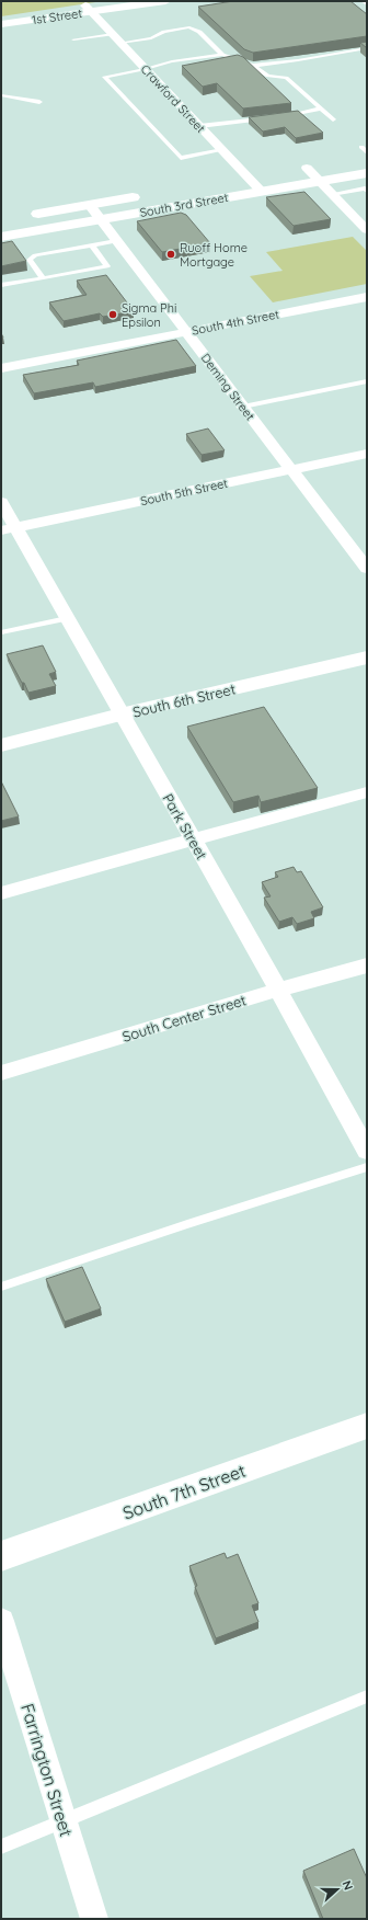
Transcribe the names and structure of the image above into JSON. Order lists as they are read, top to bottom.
{
  "streets": {
    "main road": [
      "1st Street",
      "South 3rd Street",
      "South 6th Street",
      "South 7th Street"
    ],
    "street": [
      "Crawford Street",
      "South 4th Street",
      "Deming Street",
      "South 5th Street",
      "Park Street",
      "South Center Street",
      "Farrington Street"
    ]
  },
  "crossings": [
    ["1st Street", "Crawford Street"],
    ["Crawford Street", "South 3rd Street"],
    ["South 3rd Street", "Deming Street"],
    ["South 4th Street", "Deming Street"],
    ["Deming Street", "South 5th Street"],
    ["South 5th Street", "Park Street"],
    ["South 6th Street", "Park Street"],
    ["Park Street", "South Center Street"]
  ],
  "places": ["Ruoff Home Mortgage", "Sigma Phi Epsilon"],
  "north": "right"
}
